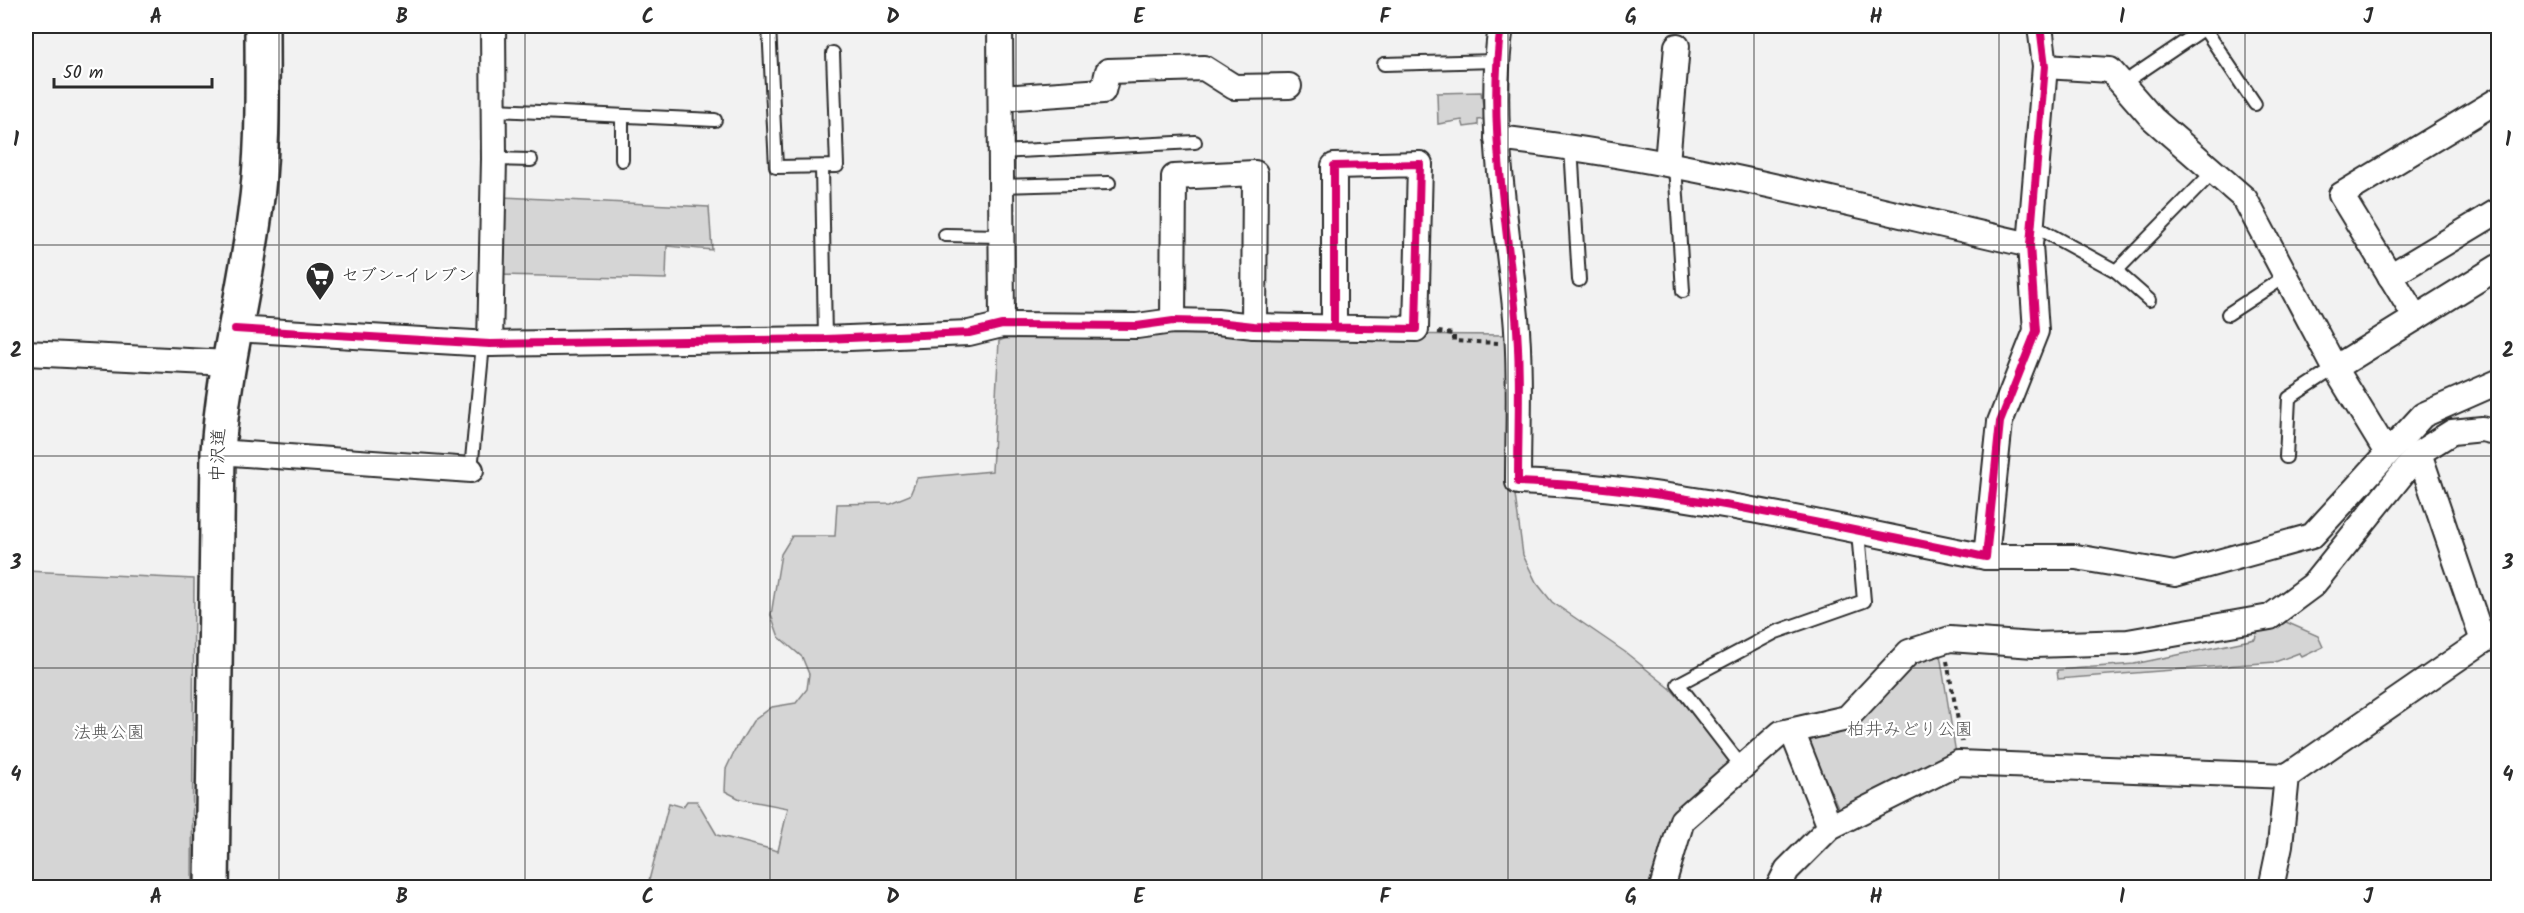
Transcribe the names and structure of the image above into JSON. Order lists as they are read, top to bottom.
{
  "streets": {
    "street": ["中沢道"]
  },
  "parks": ["柏井みどり公園", "法典公園"],
  "places": {
    "supermarket": ["セブン-イレブン"]
  },
  "scale_bar": "50 m",
  "grid": {
    "columns": [
      "A",
      "B",
      "C",
      "D",
      "E",
      "F",
      "G",
      "H",
      "I",
      "J"
    ],
    "rows": [
      "1",
      "2",
      "3",
      "4"
    ]
  }
}
